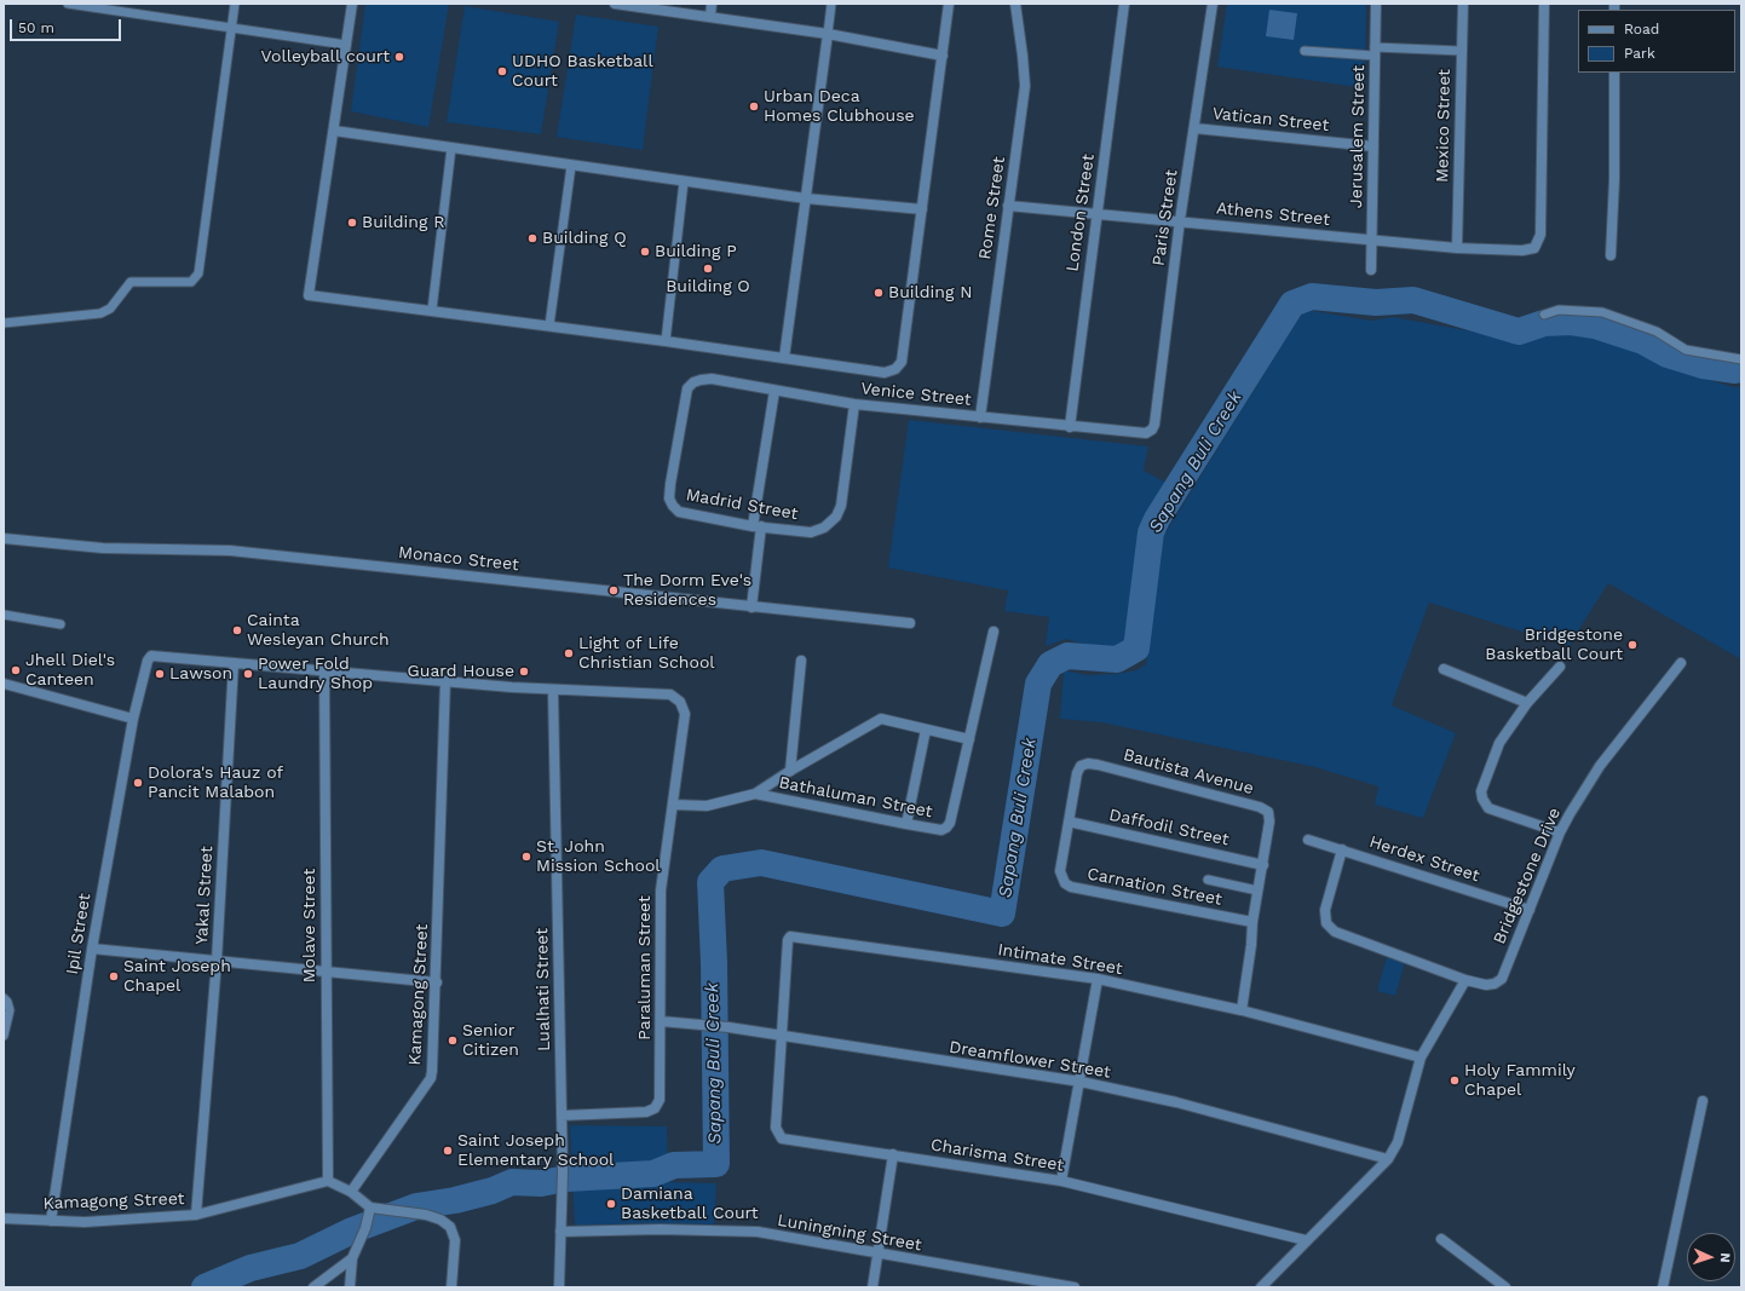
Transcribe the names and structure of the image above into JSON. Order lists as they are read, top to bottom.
{
  "streets": {
    "street": [
      "Vatican Street",
      "Mexico Street",
      "Jerusalem Street",
      "Rome Street",
      "London Street",
      "Athens Street",
      "Paris Street",
      "Venice Street",
      "Madrid Street",
      "Monaco Street",
      "Bautista Avenue",
      "Bathaluman Street",
      "Daffodil Street",
      "Herdex Street",
      "Bridgestone Drive",
      "Carnation Street",
      "Yakal Street",
      "Molave Street",
      "Ipil Street",
      "Intimate Street",
      "Paraluman Street",
      "Lualhati Street",
      "Kamagong Street",
      "Dreamflower Street",
      "Charisma Street",
      "Luningning Street"
    ]
  },
  "crossings": [
    ["Vatican Street", "Jerusalem Street"],
    ["Vatican Street", "Paris Street"],
    ["Mexico Street", "Athens Street"],
    ["Jerusalem Street", "Athens Street"],
    ["Rome Street", "Athens Street"],
    ["Rome Street", "Venice Street"],
    ["London Street", "Athens Street"],
    ["London Street", "Venice Street"],
    ["Athens Street", "Paris Street"],
    ["Paris Street", "Venice Street"],
    ["Venice Street", "Madrid Street"],
    ["Bautista Avenue", "Daffodil Street"],
    ["Bautista Avenue", "Carnation Street"],
    ["Bautista Avenue", "Intimate Street"],
    ["Bathaluman Street", "Paraluman Street"],
    ["Daffodil Street", "Carnation Street"],
    ["Herdex Street", "Bridgestone Drive"],
    ["Yakal Street", "Paraluman Street"],
    ["Yakal Street", "Kamagong Street"],
    ["Molave Street", "Paraluman Street"],
    ["Molave Street", "Kamagong Street"],
    ["Ipil Street", "Paraluman Street"],
    ["Ipil Street", "Kamagong Street"],
    ["Intimate Street", "Dreamflower Street"],
    ["Intimate Street", "Charisma Street"],
    ["Paraluman Street", "Lualhati Street"],
    ["Paraluman Street", "Kamagong Street"],
    ["Paraluman Street", "Dreamflower Street"],
    ["Lualhati Street", "Luningning Street"],
    ["Dreamflower Street", "Charisma Street"]
  ],
  "water": ["Sapang Buli Creek"],
  "places": [
    "Volleyball court",
    "UDHO Basketball Court",
    "Urban Deca Homes Clubhouse",
    "Building R",
    "Building Q",
    "Building P",
    "Building O",
    "Building N",
    "The Dorm Eve's Residences",
    "Cainta Wesleyan Church",
    "Bridgestone Basketball Court",
    "Light of Life Christian School",
    "Jhell Diel's Canteen",
    "Guard House",
    "Lawson",
    "Power Fold Laundry Shop",
    "Dolora's Hauz of Pancit Malabon",
    "St. John Mission School",
    "Saint Joseph Chapel",
    "Senior Citizen",
    "Holy Fammily Chapel",
    "Saint Joseph Elementary School",
    "Damiana Basketball Court"
  ],
  "legend": ["Road", "Park"],
  "scale_bar": "50 m",
  "north": "right"
}
